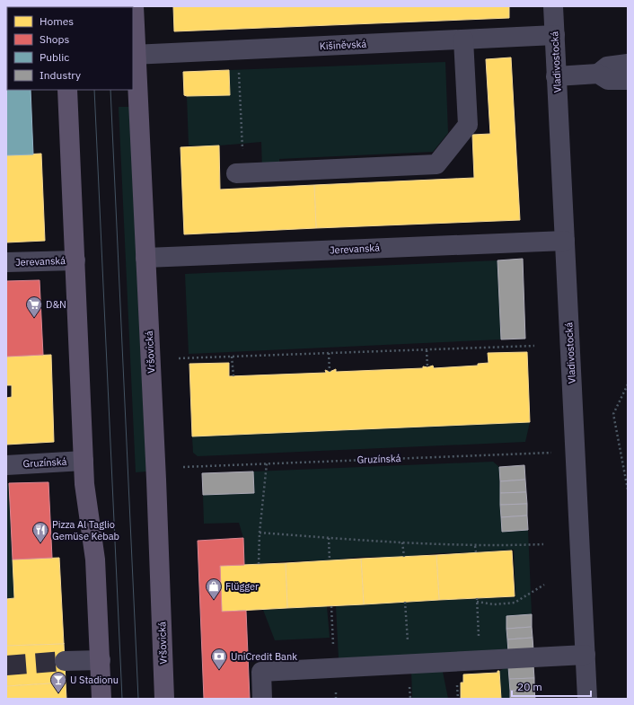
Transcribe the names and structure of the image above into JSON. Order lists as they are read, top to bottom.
{
  "streets": {
    "main road": ["Vršovická"],
    "street": [
      "Kišiněvská",
      "Vladivostocká",
      "Jerevanská",
      "Gruzínská"
    ]
  },
  "crossings": [
    ["Kišiněvská", "Vladivostocká"],
    ["Kišiněvská", "Vršovická"],
    ["Vladivostocká", "Jerevanská"],
    ["Vladivostocká", "Gruzínská"],
    ["Jerevanská", "Vršovická"]
  ],
  "places": {
    "supermarket": ["D&N"],
    "restaurant": ["Pizza Al Taglio Gemüse Kebab"],
    "shop": ["Flügger"],
    "bank": ["UniCredit Bank"],
    "bar": ["U Stadionu"]
  },
  "legend": [
    "Homes",
    "Shops",
    "Public",
    "Industry"
  ],
  "scale_bar": "20 m"
}
